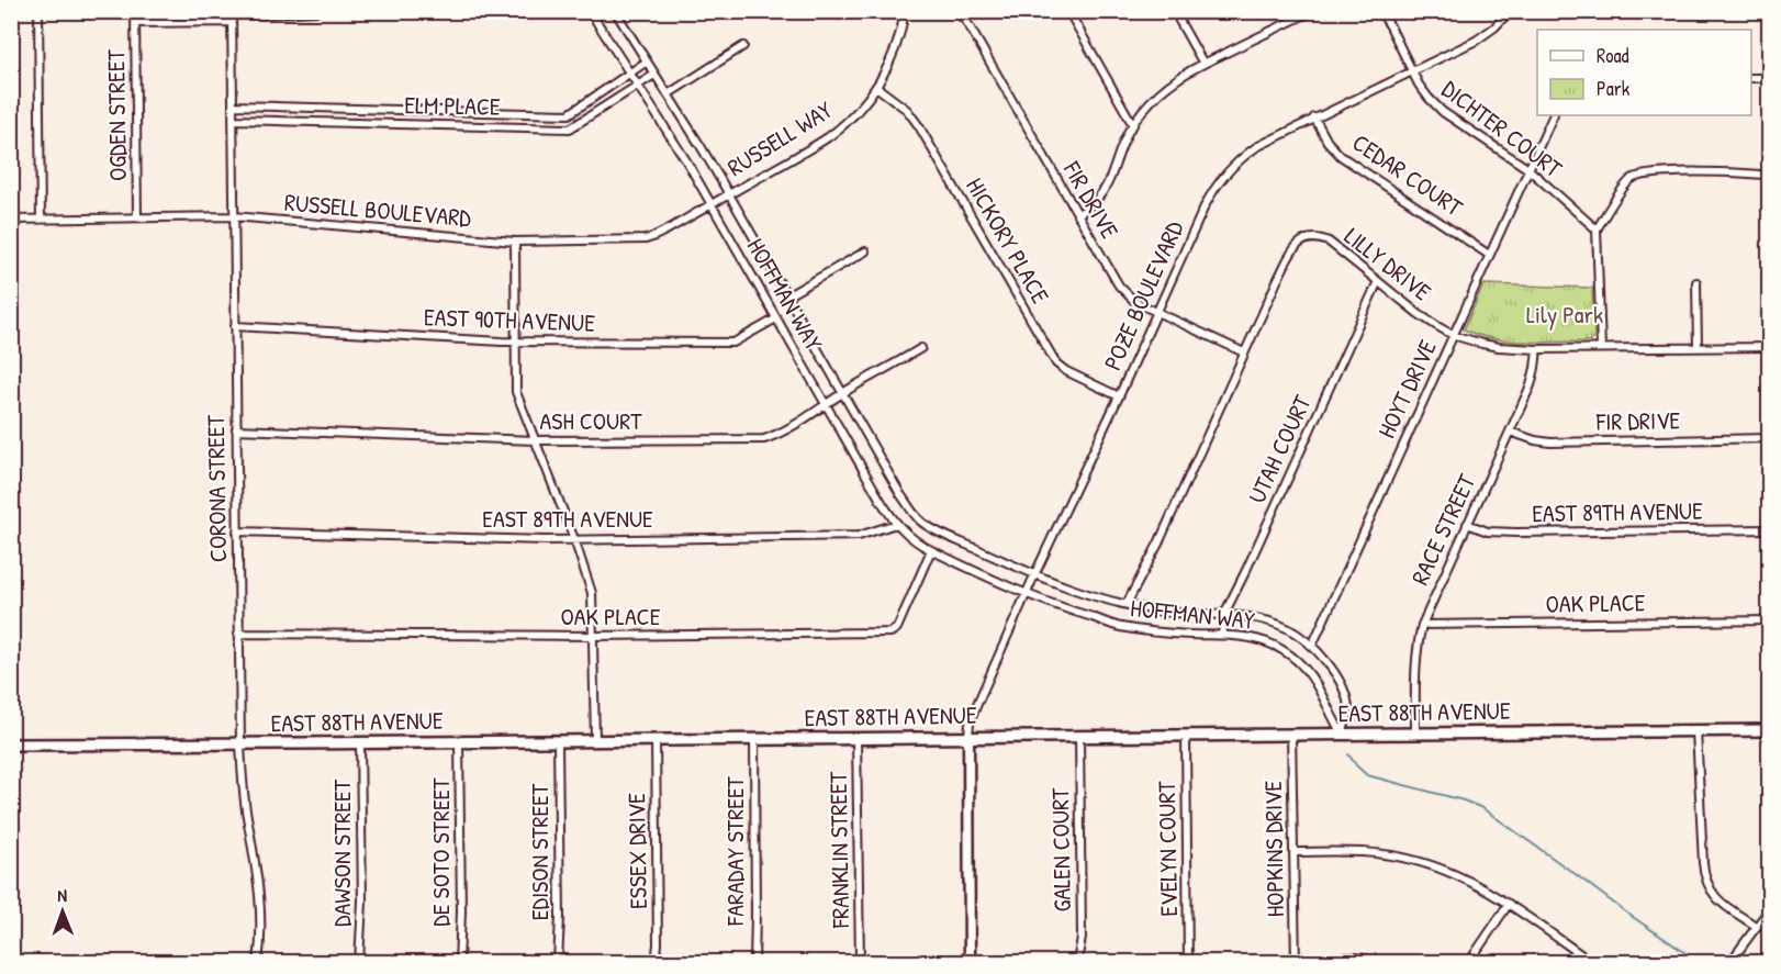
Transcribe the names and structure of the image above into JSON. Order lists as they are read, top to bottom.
{
  "streets": {
    "main road": ["EAST 88TH AVENUE"],
    "street": [
      "ELM PLACE",
      "OGDEN STREET",
      "DICHTER COURT",
      "RUSSELL WAY",
      "CEDAR COURT",
      "FIR DRIVE",
      "RUSSELL BOULEVARD",
      "HICKORY PLACE",
      "LILLY DRIVE",
      "HOFFMAN WAY",
      "POZE BOULEVARD",
      "EAST 90TH AVENUE",
      "HOYT DRIVE",
      "ASH COURT",
      "UTAH COURT",
      "CORONA STREET",
      "EAST 89TH AVENUE",
      "RACE STREET",
      "OAK PLACE",
      "EVELYN COURT",
      "HOPKINS DRIVE",
      "FRANKLIN STREET",
      "GALEN COURT",
      "ESSEX DRIVE",
      "FARADAY STREET",
      "DE SOTO STREET",
      "EDISON STREET",
      "DAWSON STREET"
    ]
  },
  "crossings": [
    ["ELM PLACE", "HOFFMAN WAY"],
    ["ELM PLACE", "CORONA STREET"],
    ["OGDEN STREET", "RUSSELL BOULEVARD"],
    ["DICHTER COURT", "POZE BOULEVARD"],
    ["DICHTER COURT", "HOYT DRIVE"],
    ["RUSSELL WAY", "RUSSELL BOULEVARD"],
    ["RUSSELL WAY", "HICKORY PLACE"],
    ["RUSSELL WAY", "HOFFMAN WAY"],
    ["CEDAR COURT", "POZE BOULEVARD"],
    ["CEDAR COURT", "HOYT DRIVE"],
    ["FIR DRIVE", "LILLY DRIVE"],
    ["FIR DRIVE", "POZE BOULEVARD"],
    ["FIR DRIVE", "RACE STREET"],
    ["RUSSELL BOULEVARD", "HOFFMAN WAY"],
    ["RUSSELL BOULEVARD", "CORONA STREET"],
    ["HICKORY PLACE", "POZE BOULEVARD"],
    ["LILLY DRIVE", "HOFFMAN WAY"],
    ["LILLY DRIVE", "HOYT DRIVE"],
    ["LILLY DRIVE", "UTAH COURT"],
    ["LILLY DRIVE", "RACE STREET"],
    ["HOFFMAN WAY", "POZE BOULEVARD"],
    ["HOFFMAN WAY", "EAST 90TH AVENUE"],
    ["HOFFMAN WAY", "HOYT DRIVE"],
    ["HOFFMAN WAY", "ASH COURT"],
    ["HOFFMAN WAY", "UTAH COURT"],
    ["HOFFMAN WAY", "EAST 89TH AVENUE"],
    ["HOFFMAN WAY", "OAK PLACE"],
    ["HOFFMAN WAY", "EAST 88TH AVENUE"],
    ["POZE BOULEVARD", "EAST 88TH AVENUE"],
    ["EAST 90TH AVENUE", "CORONA STREET"],
    ["ASH COURT", "CORONA STREET"],
    ["CORONA STREET", "EAST 89TH AVENUE"],
    ["CORONA STREET", "OAK PLACE"],
    ["CORONA STREET", "EAST 88TH AVENUE"],
    ["EAST 89TH AVENUE", "RACE STREET"],
    ["RACE STREET", "OAK PLACE"],
    ["RACE STREET", "EAST 88TH AVENUE"],
    ["EAST 88TH AVENUE", "EVELYN COURT"],
    ["EAST 88TH AVENUE", "HOPKINS DRIVE"],
    ["EAST 88TH AVENUE", "FRANKLIN STREET"],
    ["EAST 88TH AVENUE", "GALEN COURT"],
    ["EAST 88TH AVENUE", "ESSEX DRIVE"],
    ["EAST 88TH AVENUE", "FARADAY STREET"],
    ["EAST 88TH AVENUE", "DE SOTO STREET"],
    ["EAST 88TH AVENUE", "EDISON STREET"],
    ["EAST 88TH AVENUE", "DAWSON STREET"]
  ],
  "parks": ["Lily Park"],
  "legend": ["Road", "Park"],
  "north": "top"
}
